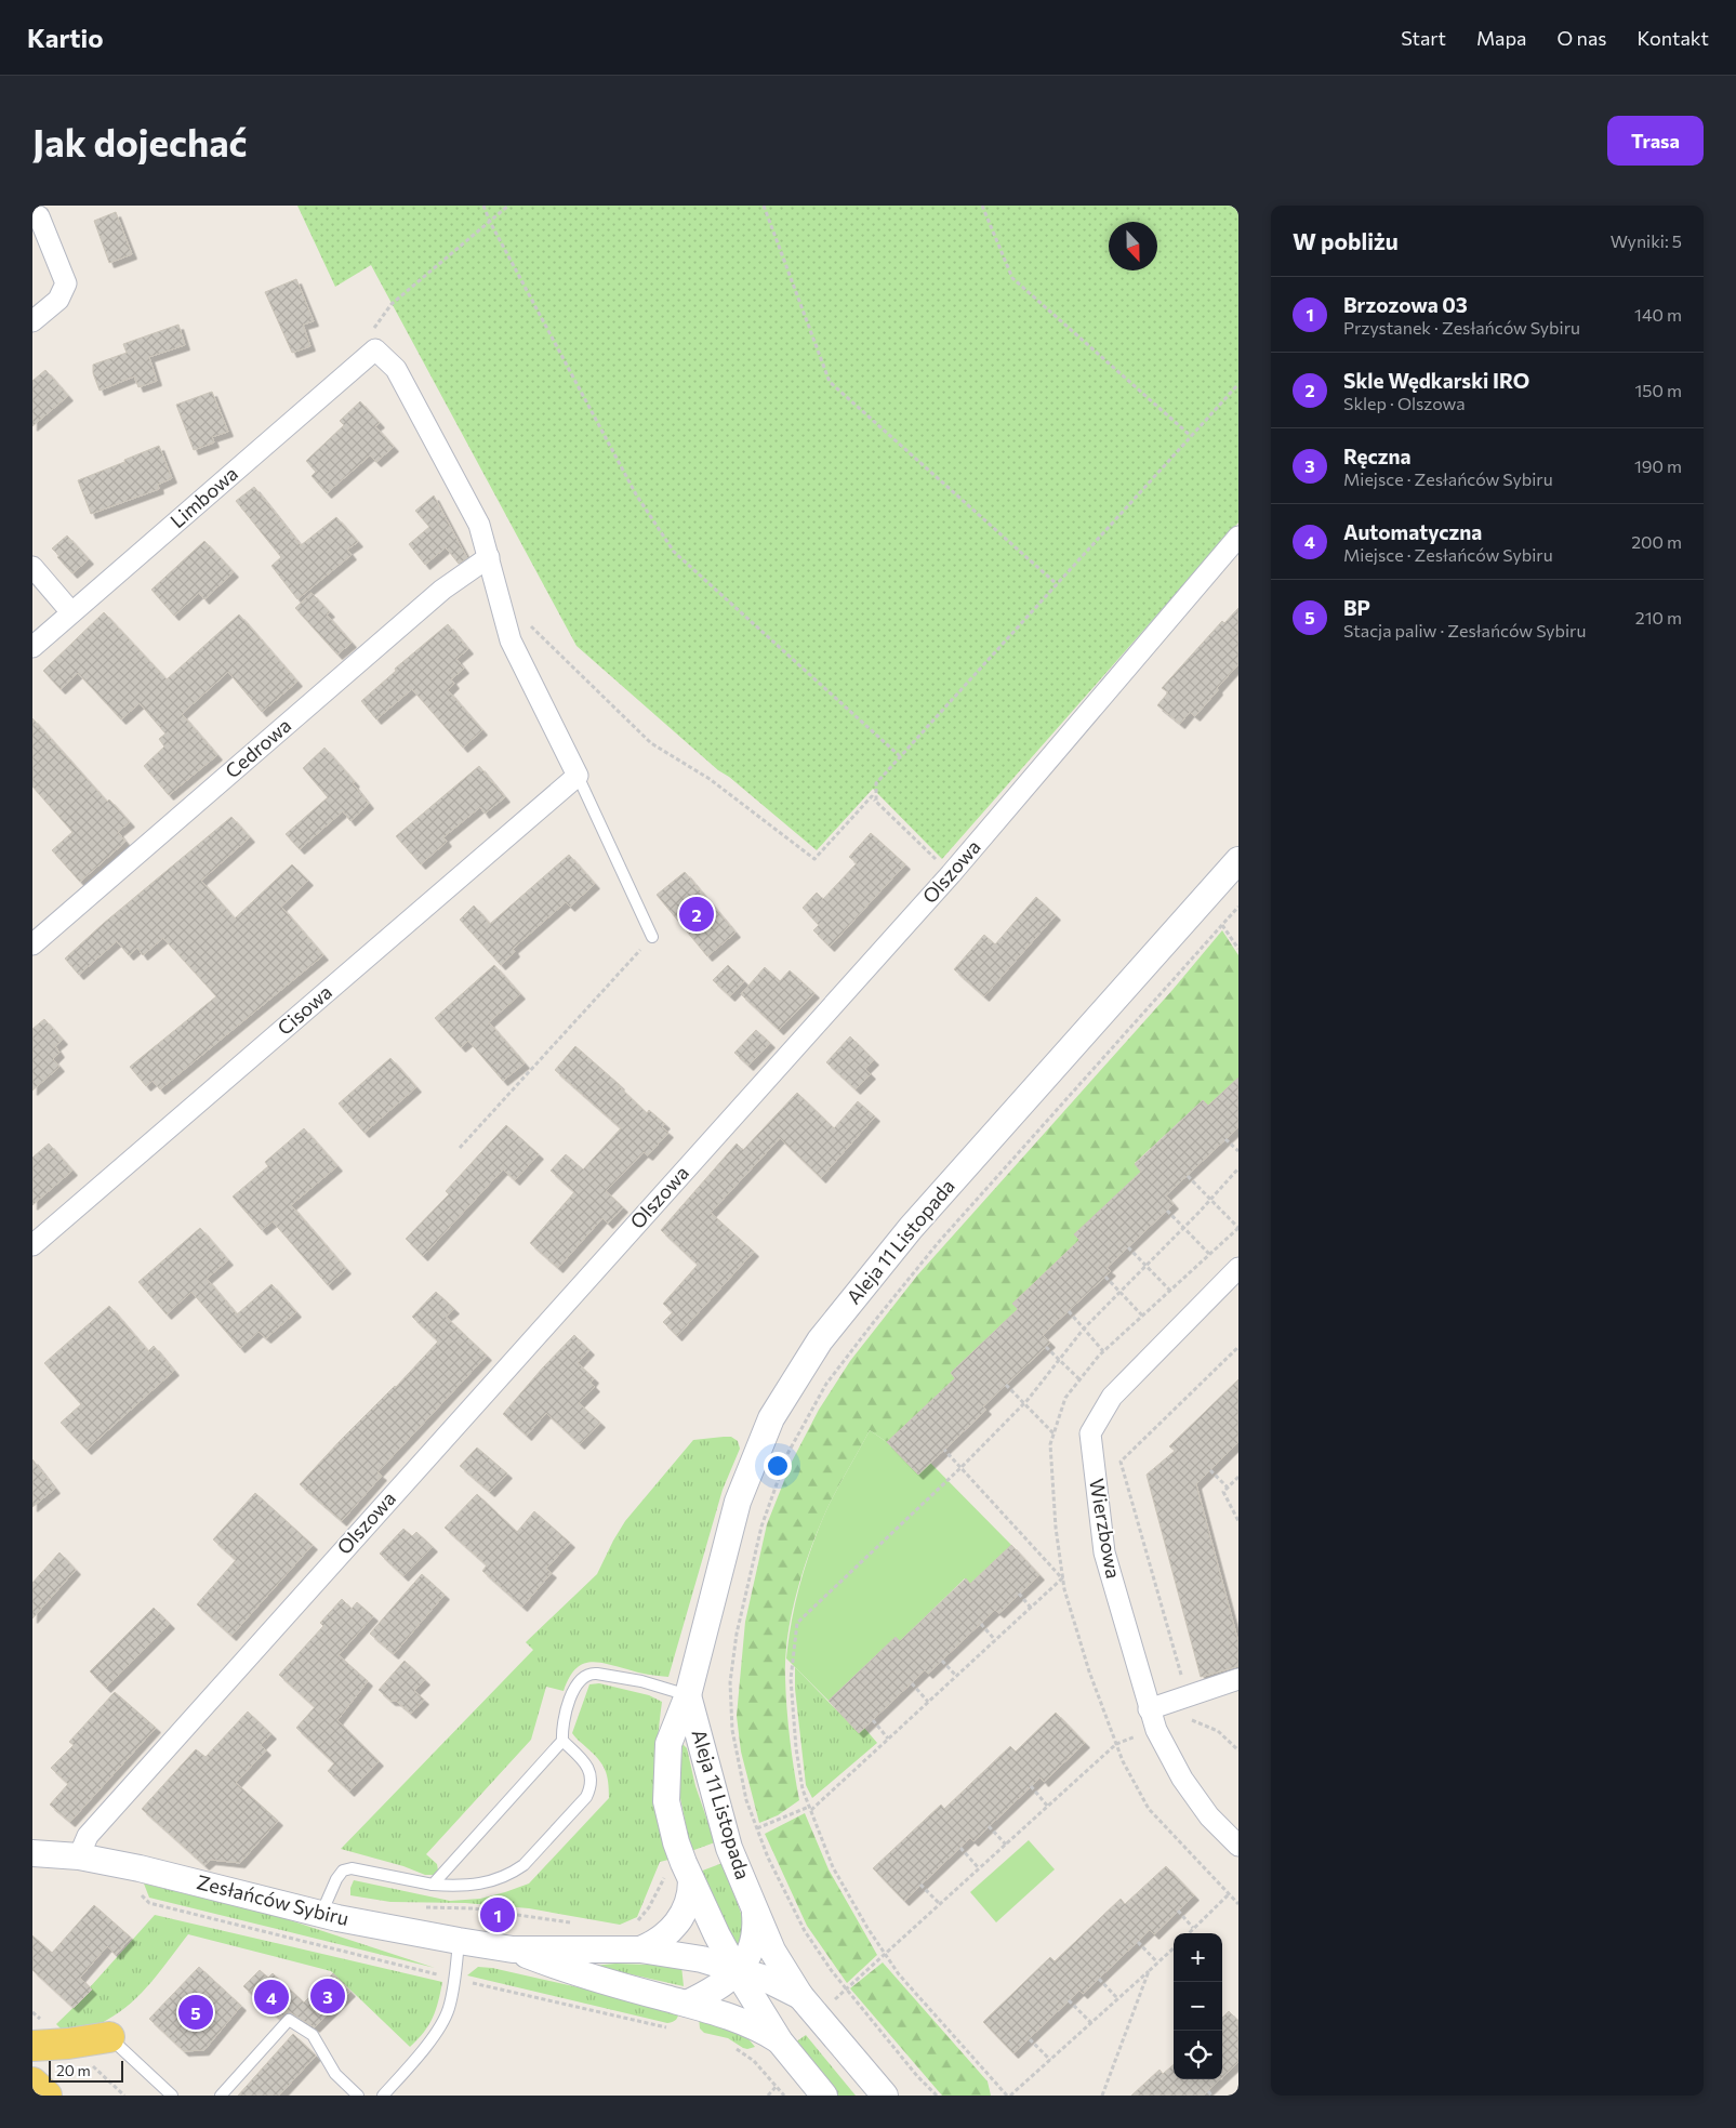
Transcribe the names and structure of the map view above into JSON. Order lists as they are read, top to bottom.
{
  "streets": {
    "street": [
      "Limbowa",
      "Cedrowa",
      "Olszowa",
      "Cisowa",
      "Aleja 11 Listopada",
      "Wierzbowa",
      "Zesłańców Sybiru"
    ]
  },
  "crossings": [
    ["Olszowa", "Zesłańców Sybiru"],
    ["Aleja 11 Listopada", "Zesłańców Sybiru"]
  ],
  "scale_bar": "20 m",
  "north": "bottom",
  "page": {
    "header": "Kartio",
    "nav": [
      "Start",
      "Mapa",
      "O nas",
      "Kontakt"
    ],
    "buttons": "Trasa",
    "title": "Jak dojechać",
    "heading": ["W pobliżu", "Wyniki: 5"],
    "list": [
      {
        "mark": "1",
        "name": "Brzozowa 03",
        "note": "Przystanek · Zesłańców Sybiru",
        "value": "140 m"
      },
      {
        "mark": "2",
        "name": "Skle Wędkarski IRO",
        "note": "Sklep · Olszowa",
        "value": "150 m"
      },
      {
        "mark": "3",
        "name": "Ręczna",
        "note": "Miejsce · Zesłańców Sybiru",
        "value": "190 m"
      },
      {
        "mark": "4",
        "name": "Automatyczna",
        "note": "Miejsce · Zesłańców Sybiru",
        "value": "200 m"
      },
      {
        "mark": "5",
        "name": "BP",
        "note": "Stacja paliw · Zesłańców Sybiru",
        "value": "210 m"
      }
    ],
    "pins": [
      "2",
      "1",
      "3",
      "4",
      "5"
    ],
    "map_buttons": ["+", "−"],
    "scale": "20 m"
  }
}
